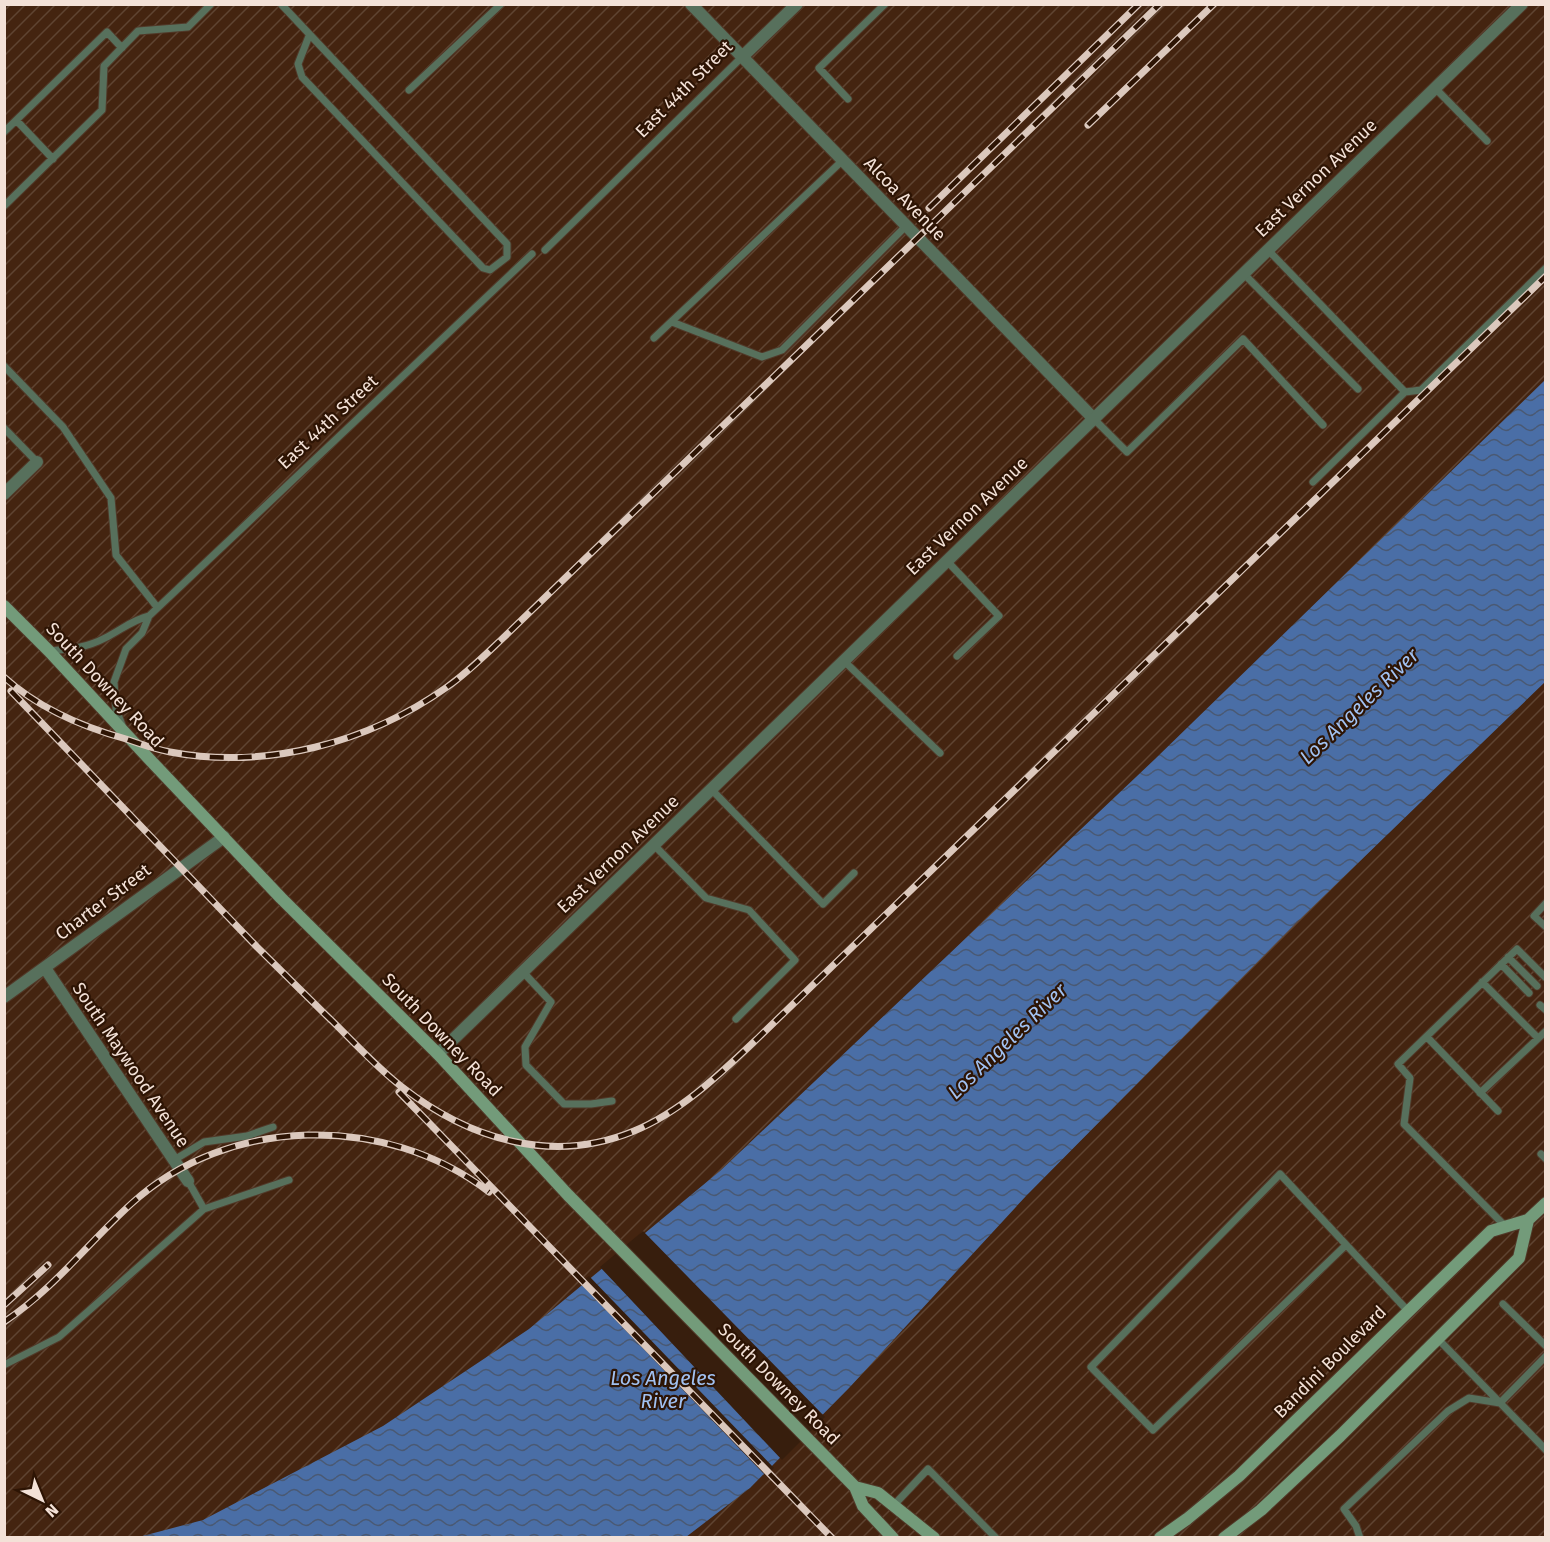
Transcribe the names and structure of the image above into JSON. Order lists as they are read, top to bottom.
{
  "streets": {
    "main road": ["South Downey Road", "Bandini Boulevard"],
    "street": [
      "East 44th Street",
      "East Vernon Avenue",
      "Alcoa Avenue",
      "Charter Street",
      "South Maywood Avenue"
    ]
  },
  "crossings": [
    ["East 44th Street", "Alcoa Avenue"],
    ["East 44th Street", "South Downey Road"],
    ["East Vernon Avenue", "Alcoa Avenue"],
    ["East Vernon Avenue", "South Downey Road"],
    ["South Downey Road", "Charter Street"],
    ["Charter Street", "South Maywood Avenue"]
  ],
  "water": ["Los Angeles River"],
  "north": "bottom right"
}
